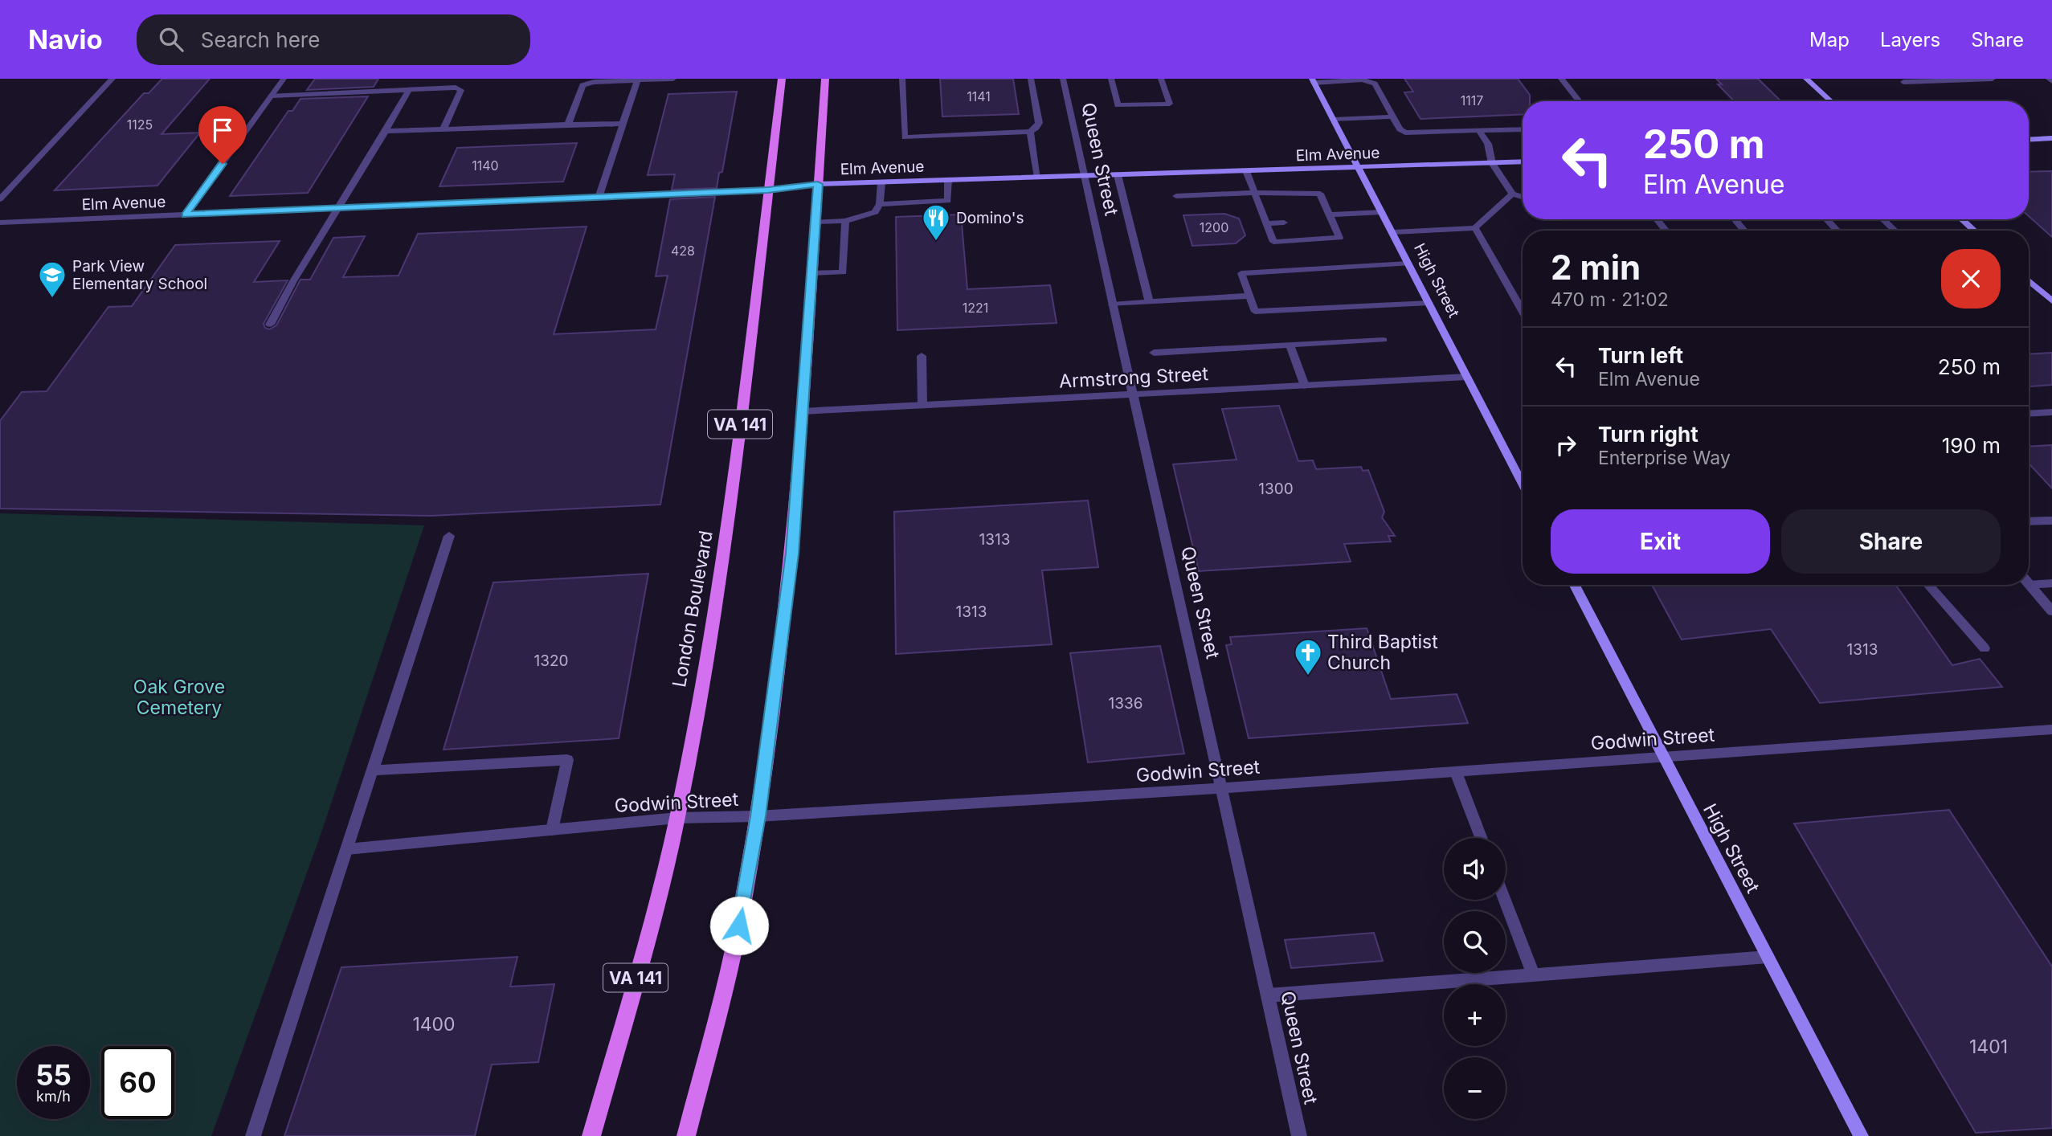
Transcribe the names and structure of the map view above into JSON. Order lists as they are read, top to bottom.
{
  "streets": {
    "main road": [
      "Elm Avenue",
      "High Street",
      "VA 141",
      "London Boulevard"
    ],
    "street": ["Queen Street", "Armstrong Street", "Godwin Street"]
  },
  "crossings": [
    ["Elm Avenue", "Queen Street"],
    ["Elm Avenue", "High Street"],
    ["Elm Avenue", "London Boulevard"],
    ["Queen Street", "Armstrong Street"],
    ["Queen Street", "Godwin Street"],
    ["High Street", "Armstrong Street"],
    ["High Street", "Godwin Street"],
    ["London Boulevard", "Godwin Street"]
  ],
  "parks": ["Oak Grove Cemetery"],
  "places": {
    "restaurant": ["Domino's"],
    "school or university": ["Park View Elementary School"],
    "church": ["Third Baptist Church"]
  },
  "house_numbers": [
    "1141",
    "1117",
    "1125",
    "1140",
    "1200",
    "428",
    "1221",
    "1300",
    "1313",
    "1313",
    "1313",
    "1320",
    "1336",
    "1400",
    "1401"
  ],
  "page": {
    "header": "Navio",
    "search": "Search here",
    "nav": ["Map", "Layers", "Share"],
    "turn": ["250 m", "Elm Avenue"],
    "heading": ["2 min", "470 m · 21:02"],
    "list": [
      {
        "name": "Turn left",
        "note": "Elm Avenue",
        "value": "250 m"
      },
      {
        "name": "Turn right",
        "note": "Enterprise Way",
        "value": "190 m"
      }
    ],
    "buttons": ["Exit", "Share"],
    "map_buttons": ["+", "−"],
    "speed": "55 km/h",
    "limit": "60"
  }
}
